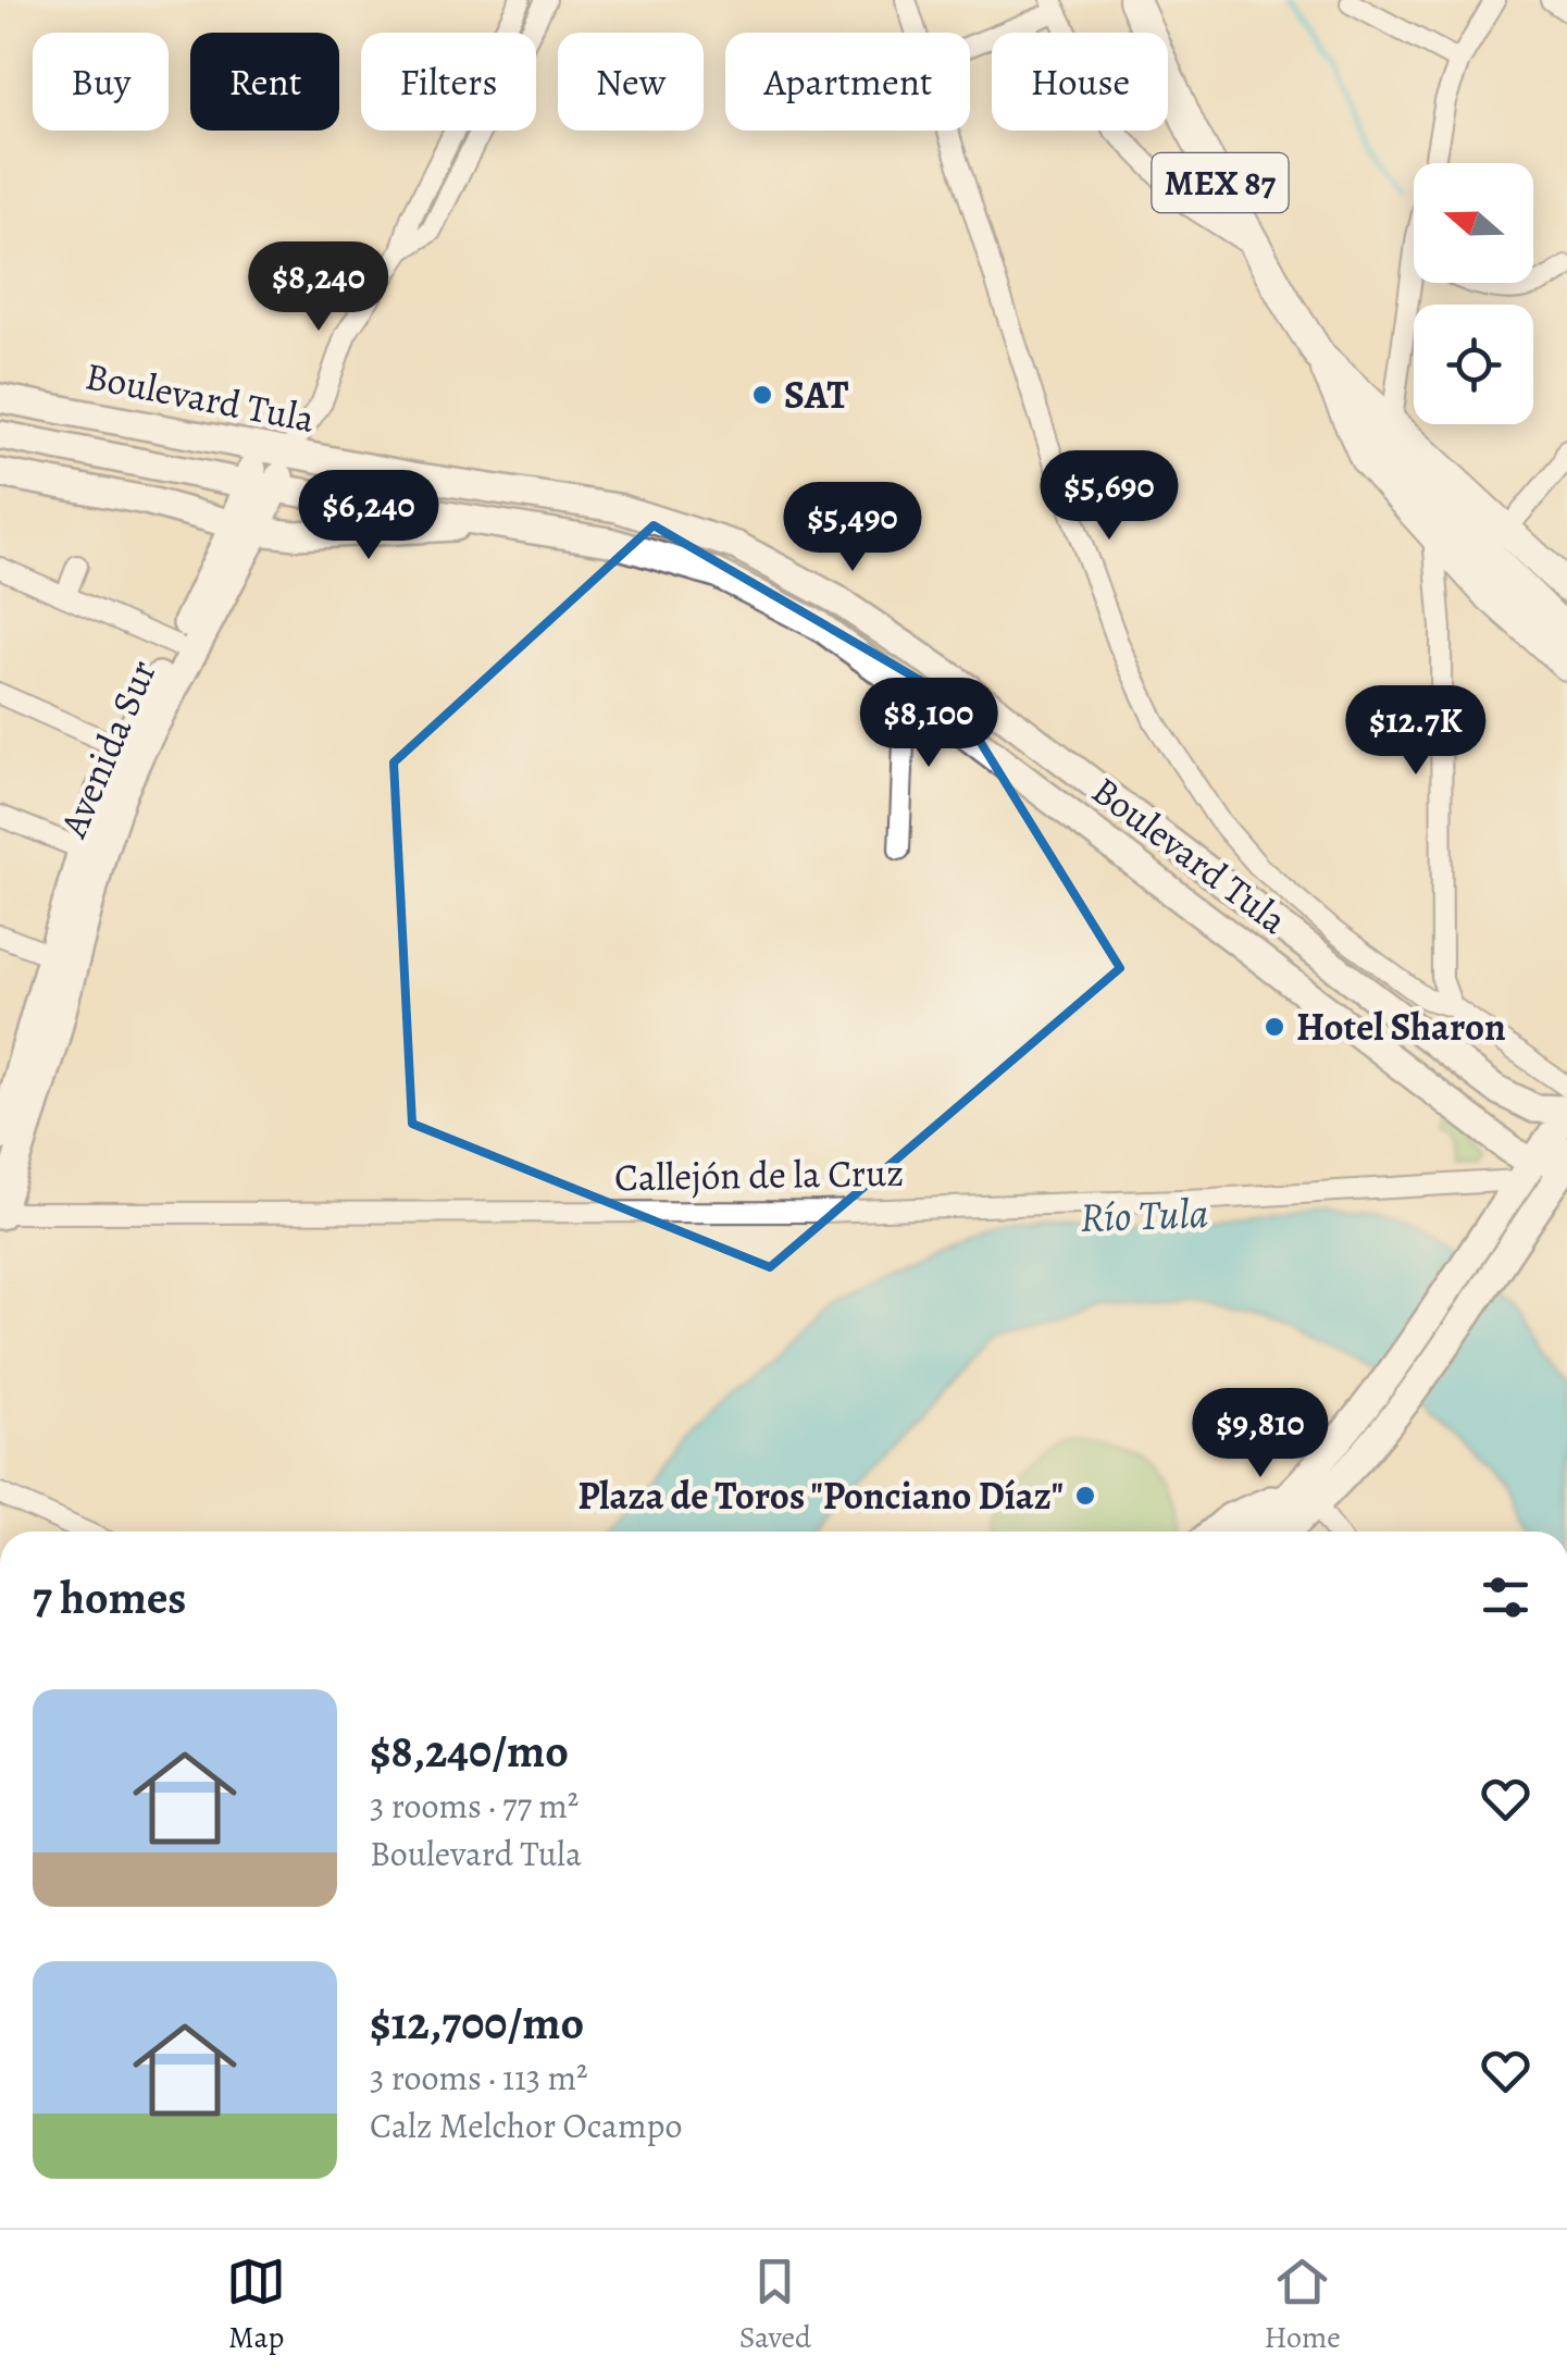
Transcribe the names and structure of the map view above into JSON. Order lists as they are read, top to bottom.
{
  "streets": {
    "main road": ["MEX 87", "Boulevard Tula", "Avenida Sur"],
    "street": ["Callejón de la Cruz"]
  },
  "crossings": [
    ["Boulevard Tula", "Avenida Sur"],
    ["Boulevard Tula", "Callejón de la Cruz"],
    ["Avenida Sur", "Callejón de la Cruz"]
  ],
  "water": ["Río Tula"],
  "places": ["SAT", "Hotel Sharon", "Plaza de Toros \"Ponciano Díaz\""],
  "north": "left",
  "page": {
    "chip": [
      "Buy",
      "Rent",
      "Filters",
      "New",
      "Apartment",
      "House"
    ],
    "price": [
      "$8,240",
      "$5,690",
      "$6,240",
      "$5,490",
      "$8,100",
      "$12.7K",
      "$9,810"
    ],
    "heading": "7 homes",
    "list": [
      {
        "name": "$8,240/mo",
        "note": "3 rooms · 77 m² · Boulevard Tula"
      },
      {
        "name": "$12,700/mo",
        "note": "3 rooms · 113 m² · Calz Melchor Ocampo"
      }
    ],
    "tabs": ["Map", "Saved", "Home"]
  }
}
